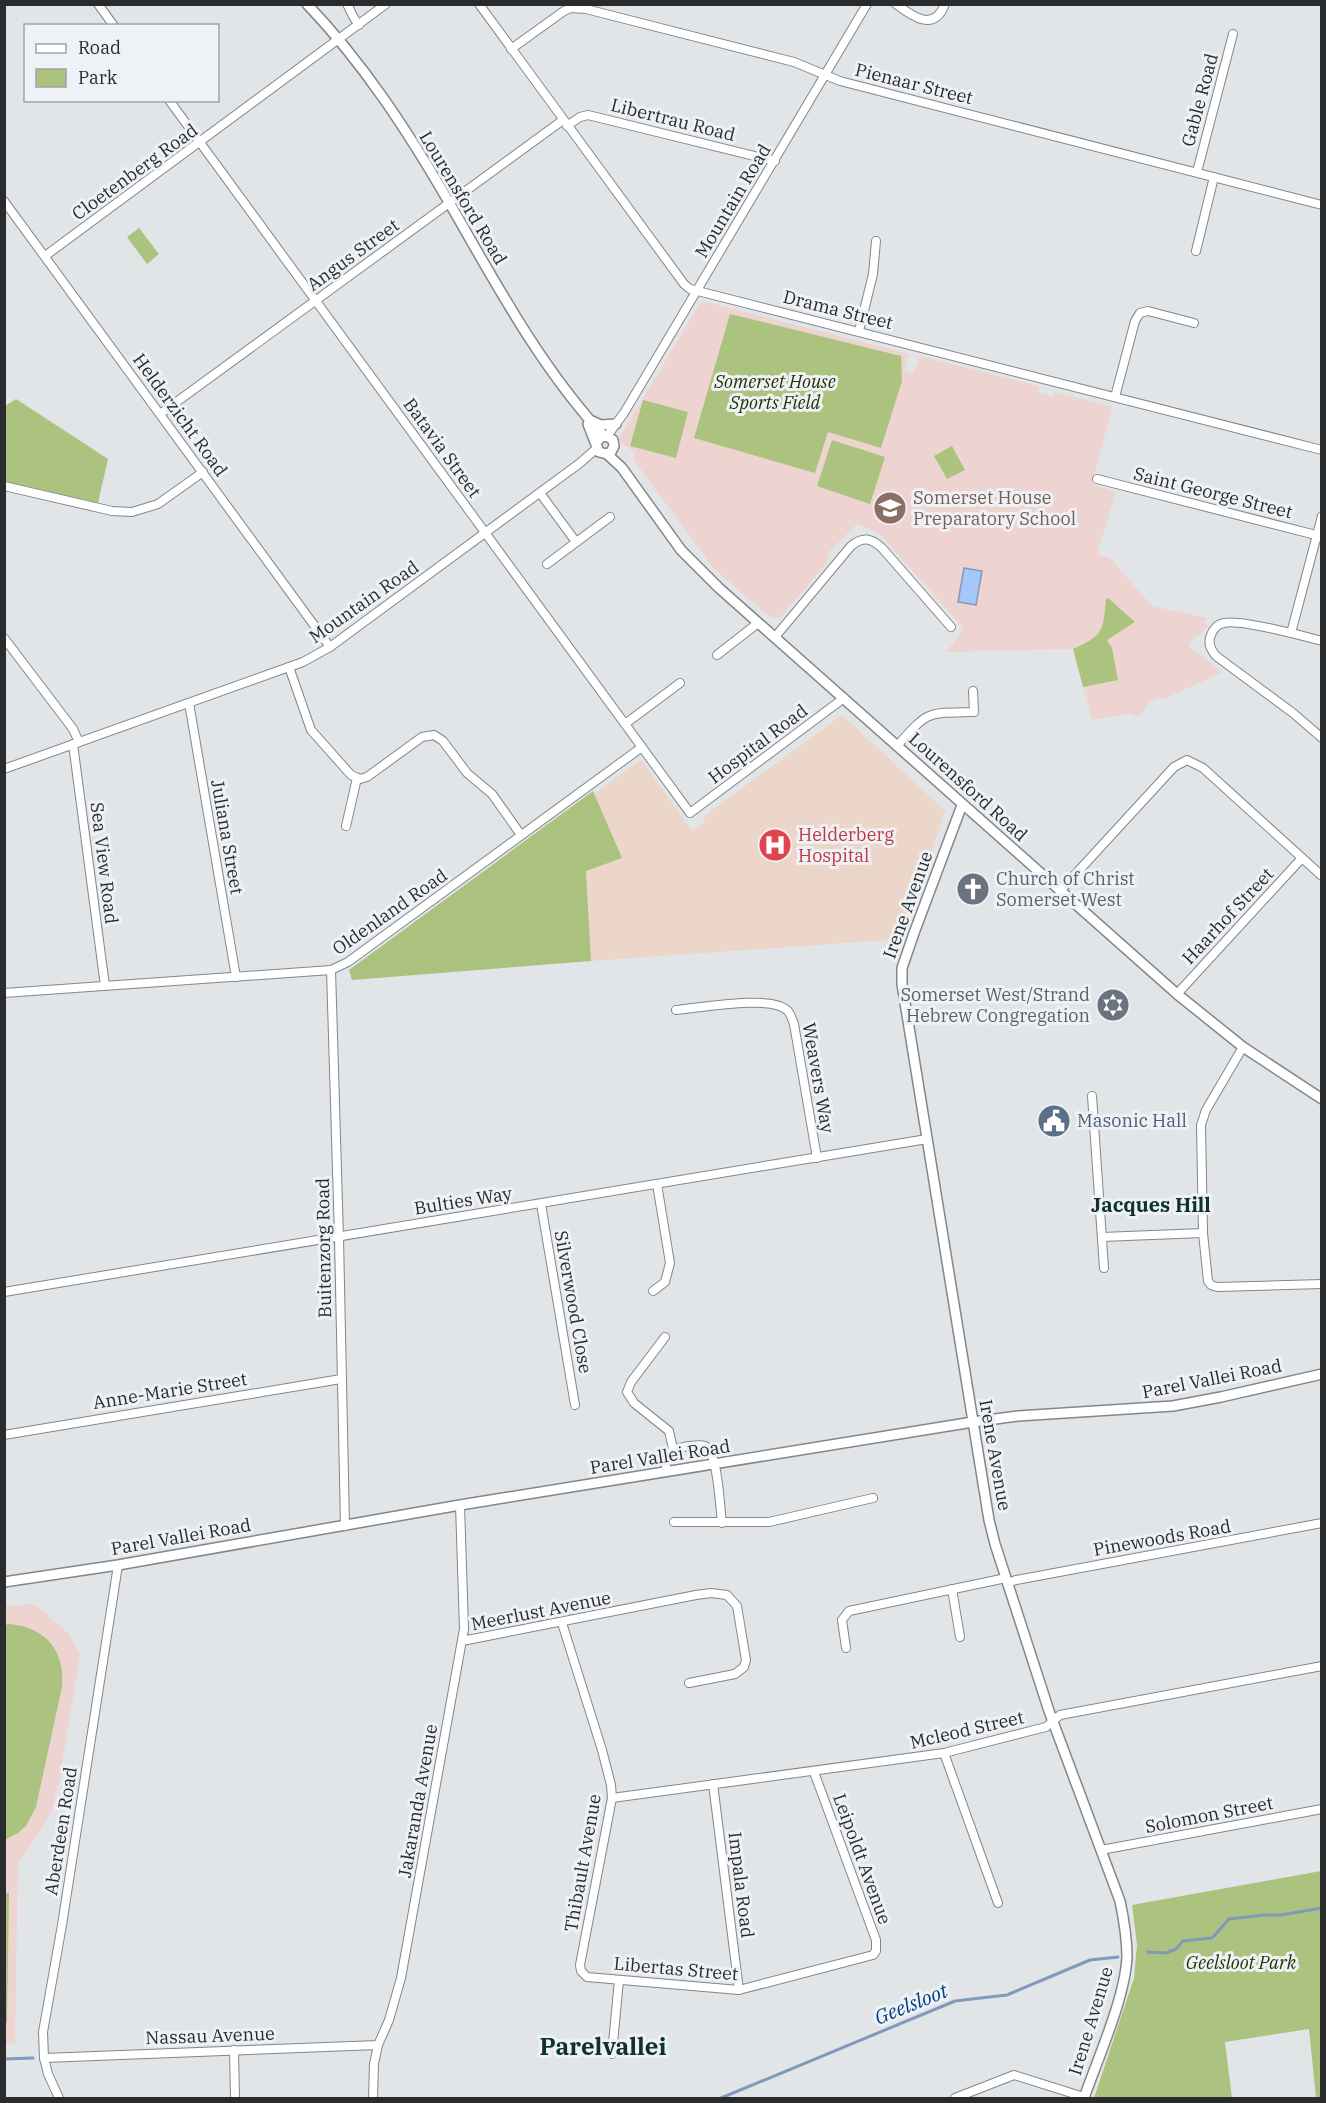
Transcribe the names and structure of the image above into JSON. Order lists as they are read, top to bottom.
{
  "streets": {
    "street": [
      "Pienaar Street",
      "Gable Road",
      "Libertrau Road",
      "Cloetenberg Road",
      "Lourensford Road",
      "Mountain Road",
      "Angus Street",
      "Drama Street",
      "Helderzicht Road",
      "Batavia Street",
      "Saint George Street",
      "Hospital Road",
      "Juliana Street",
      "Sea View Road",
      "Irene Avenue",
      "Oldenland Road",
      "Haarhof Street",
      "Weavers Way",
      "Bulties Way",
      "Buitenzorg Road",
      "Silverwood Close",
      "Parel Vallei Road",
      "Anne-Marie Street",
      "Pinewoods Road",
      "Meerlust Avenue",
      "Mcleod Street",
      "Jakaranda Avenue",
      "Solomon Street",
      "Aberdeen Road",
      "Leipoldt Avenue",
      "Thibault Avenue",
      "Impala Road",
      "Libertas Street",
      "Nassau Avenue"
    ]
  },
  "crossings": [
    ["Pienaar Street", "Gable Road"],
    ["Pienaar Street", "Mountain Road"],
    ["Libertrau Road", "Mountain Road"],
    ["Libertrau Road", "Angus Street"],
    ["Cloetenberg Road", "Lourensford Road"],
    ["Cloetenberg Road", "Helderzicht Road"],
    ["Cloetenberg Road", "Batavia Street"],
    ["Lourensford Road", "Mountain Road"],
    ["Lourensford Road", "Angus Street"],
    ["Lourensford Road", "Hospital Road"],
    ["Lourensford Road", "Irene Avenue"],
    ["Lourensford Road", "Haarhof Street"],
    ["Mountain Road", "Drama Street"],
    ["Mountain Road", "Helderzicht Road"],
    ["Mountain Road", "Batavia Street"],
    ["Mountain Road", "Juliana Street"],
    ["Mountain Road", "Sea View Road"],
    ["Angus Street", "Helderzicht Road"],
    ["Angus Street", "Batavia Street"],
    ["Batavia Street", "Hospital Road"],
    ["Batavia Street", "Oldenland Road"],
    ["Juliana Street", "Oldenland Road"],
    ["Sea View Road", "Oldenland Road"],
    ["Irene Avenue", "Bulties Way"],
    ["Irene Avenue", "Parel Vallei Road"],
    ["Irene Avenue", "Pinewoods Road"],
    ["Irene Avenue", "Mcleod Street"],
    ["Irene Avenue", "Solomon Street"],
    ["Oldenland Road", "Buitenzorg Road"],
    ["Weavers Way", "Bulties Way"],
    ["Bulties Way", "Buitenzorg Road"],
    ["Bulties Way", "Silverwood Close"],
    ["Buitenzorg Road", "Parel Vallei Road"],
    ["Buitenzorg Road", "Anne-Marie Street"],
    ["Parel Vallei Road", "Jakaranda Avenue"],
    ["Parel Vallei Road", "Aberdeen Road"],
    ["Meerlust Avenue", "Jakaranda Avenue"],
    ["Meerlust Avenue", "Thibault Avenue"],
    ["Mcleod Street", "Leipoldt Avenue"],
    ["Mcleod Street", "Thibault Avenue"],
    ["Mcleod Street", "Impala Road"],
    ["Jakaranda Avenue", "Nassau Avenue"],
    ["Aberdeen Road", "Nassau Avenue"],
    ["Leipoldt Avenue", "Libertas Street"],
    ["Thibault Avenue", "Libertas Street"],
    ["Impala Road", "Libertas Street"]
  ],
  "districts": ["Jacques Hill", "Parelvallei"],
  "water": ["Geelsloot"],
  "parks": ["Somerset House Sports Field", "Geelsloot Park"],
  "places": {
    "school or university": ["Somerset House Preparatory School"],
    "hospital": ["Helderberg Hospital"],
    "church": ["Church of Christ Somerset West"],
    "synagogue": ["Somerset West/Strand Hebrew Congregation"],
    "public building": ["Masonic Hall"]
  },
  "legend": ["Road", "Park"]
}
